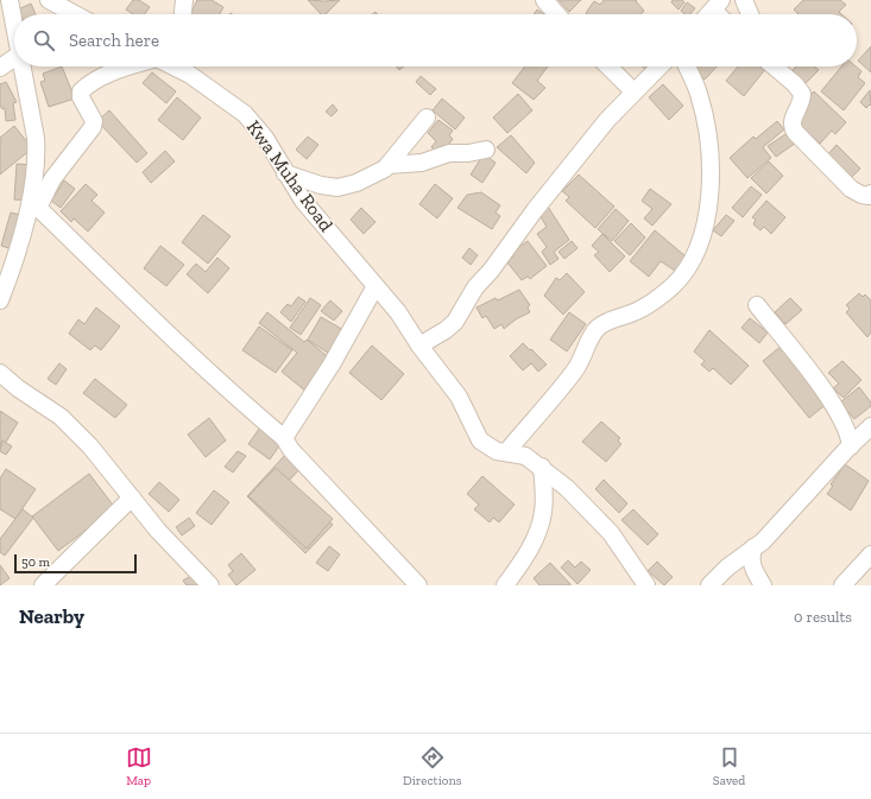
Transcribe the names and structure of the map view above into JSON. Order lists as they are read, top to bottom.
{
  "streets": {
    "street": ["Kwa Muha Road"]
  },
  "scale_bar": "50 m",
  "page": {
    "search": "Search here",
    "scale": "50 m",
    "heading": ["Nearby", "0 results"],
    "nav": ["Map", "Directions", "Saved"]
  }
}
